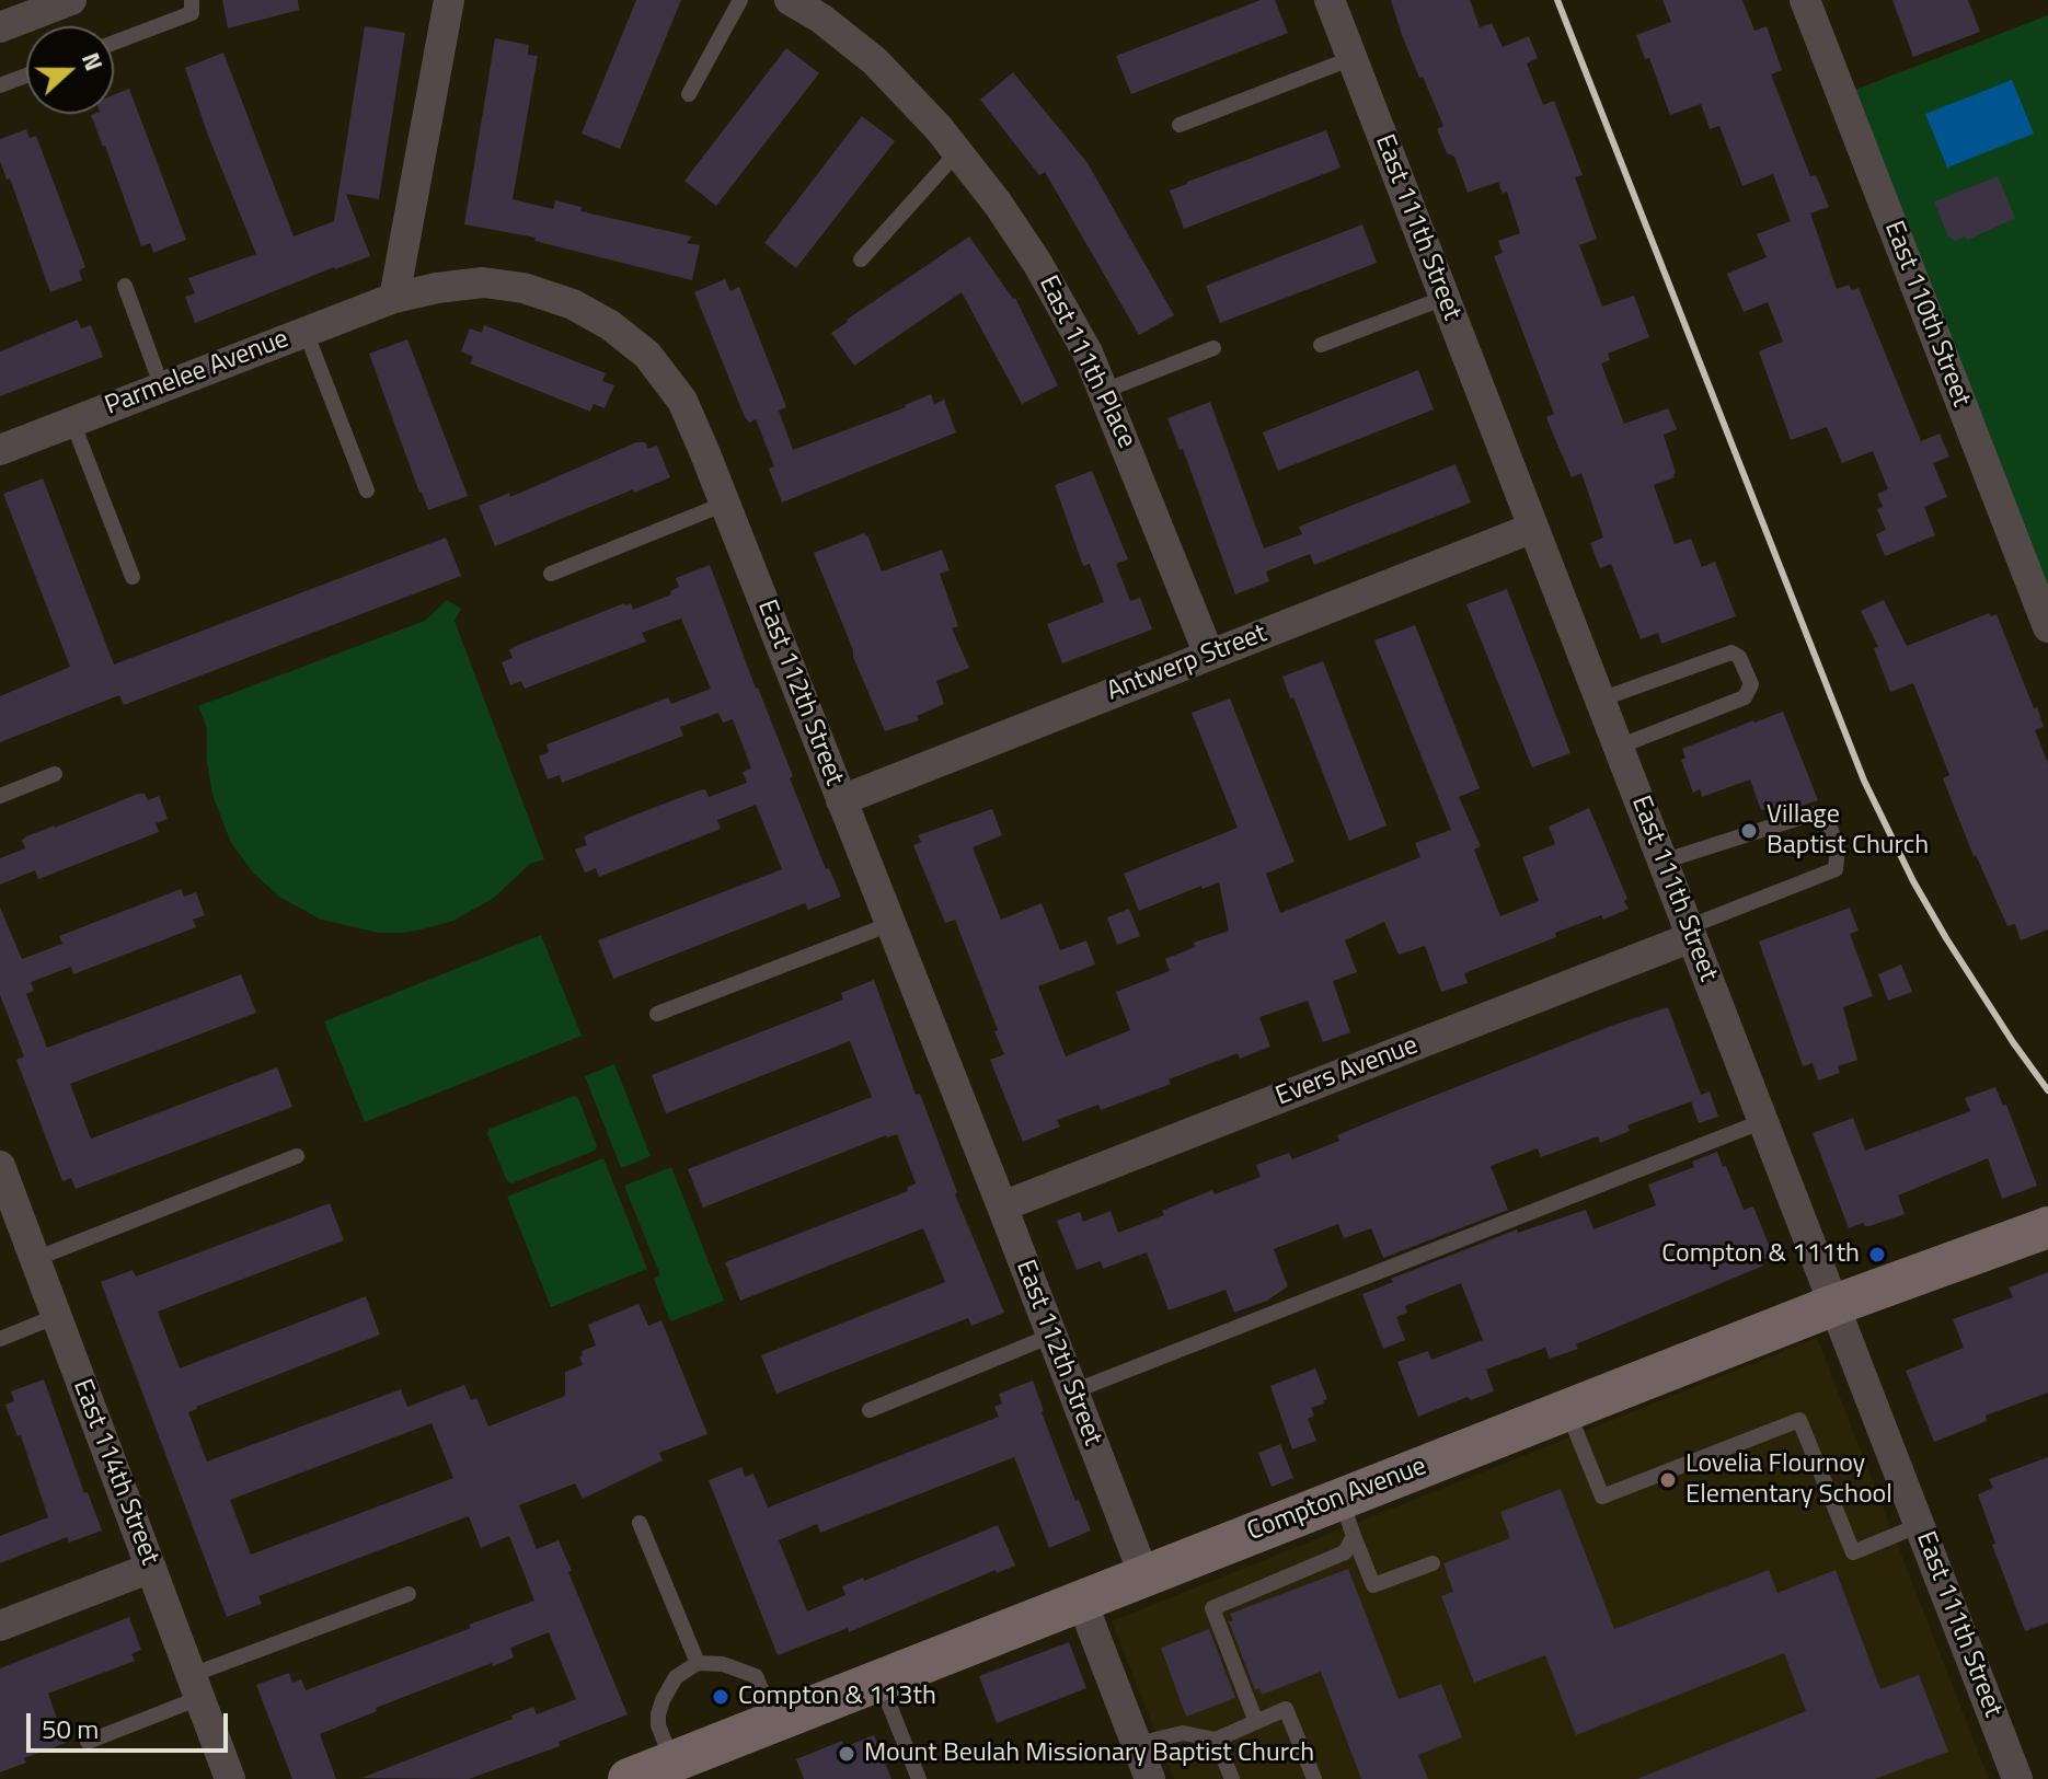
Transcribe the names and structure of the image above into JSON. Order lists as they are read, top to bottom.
{
  "streets": {
    "main road": ["Compton Avenue"],
    "street": [
      "East 111th Street",
      "East 110th Street",
      "East 111th Place",
      "Parmelee Avenue",
      "Antwerp Street",
      "East 112th Street",
      "Evers Avenue",
      "East 114th Street"
    ]
  },
  "crossings": [
    ["East 111th Street", "Antwerp Street"],
    ["East 111th Street", "Evers Avenue"],
    ["East 111th Street", "Compton Avenue"],
    ["East 111th Place", "Antwerp Street"],
    ["Parmelee Avenue", "East 112th Street"],
    ["Antwerp Street", "East 112th Street"],
    ["East 112th Street", "Evers Avenue"],
    ["East 112th Street", "Compton Avenue"]
  ],
  "places": [
    "Village Baptist Church",
    "Compton & 111th",
    "Lovelia Flournoy Elementary School",
    "Compton & 113th",
    "Mount Beulah Missionary Baptist Church"
  ],
  "scale_bar": "50 m",
  "north": "right"
}
